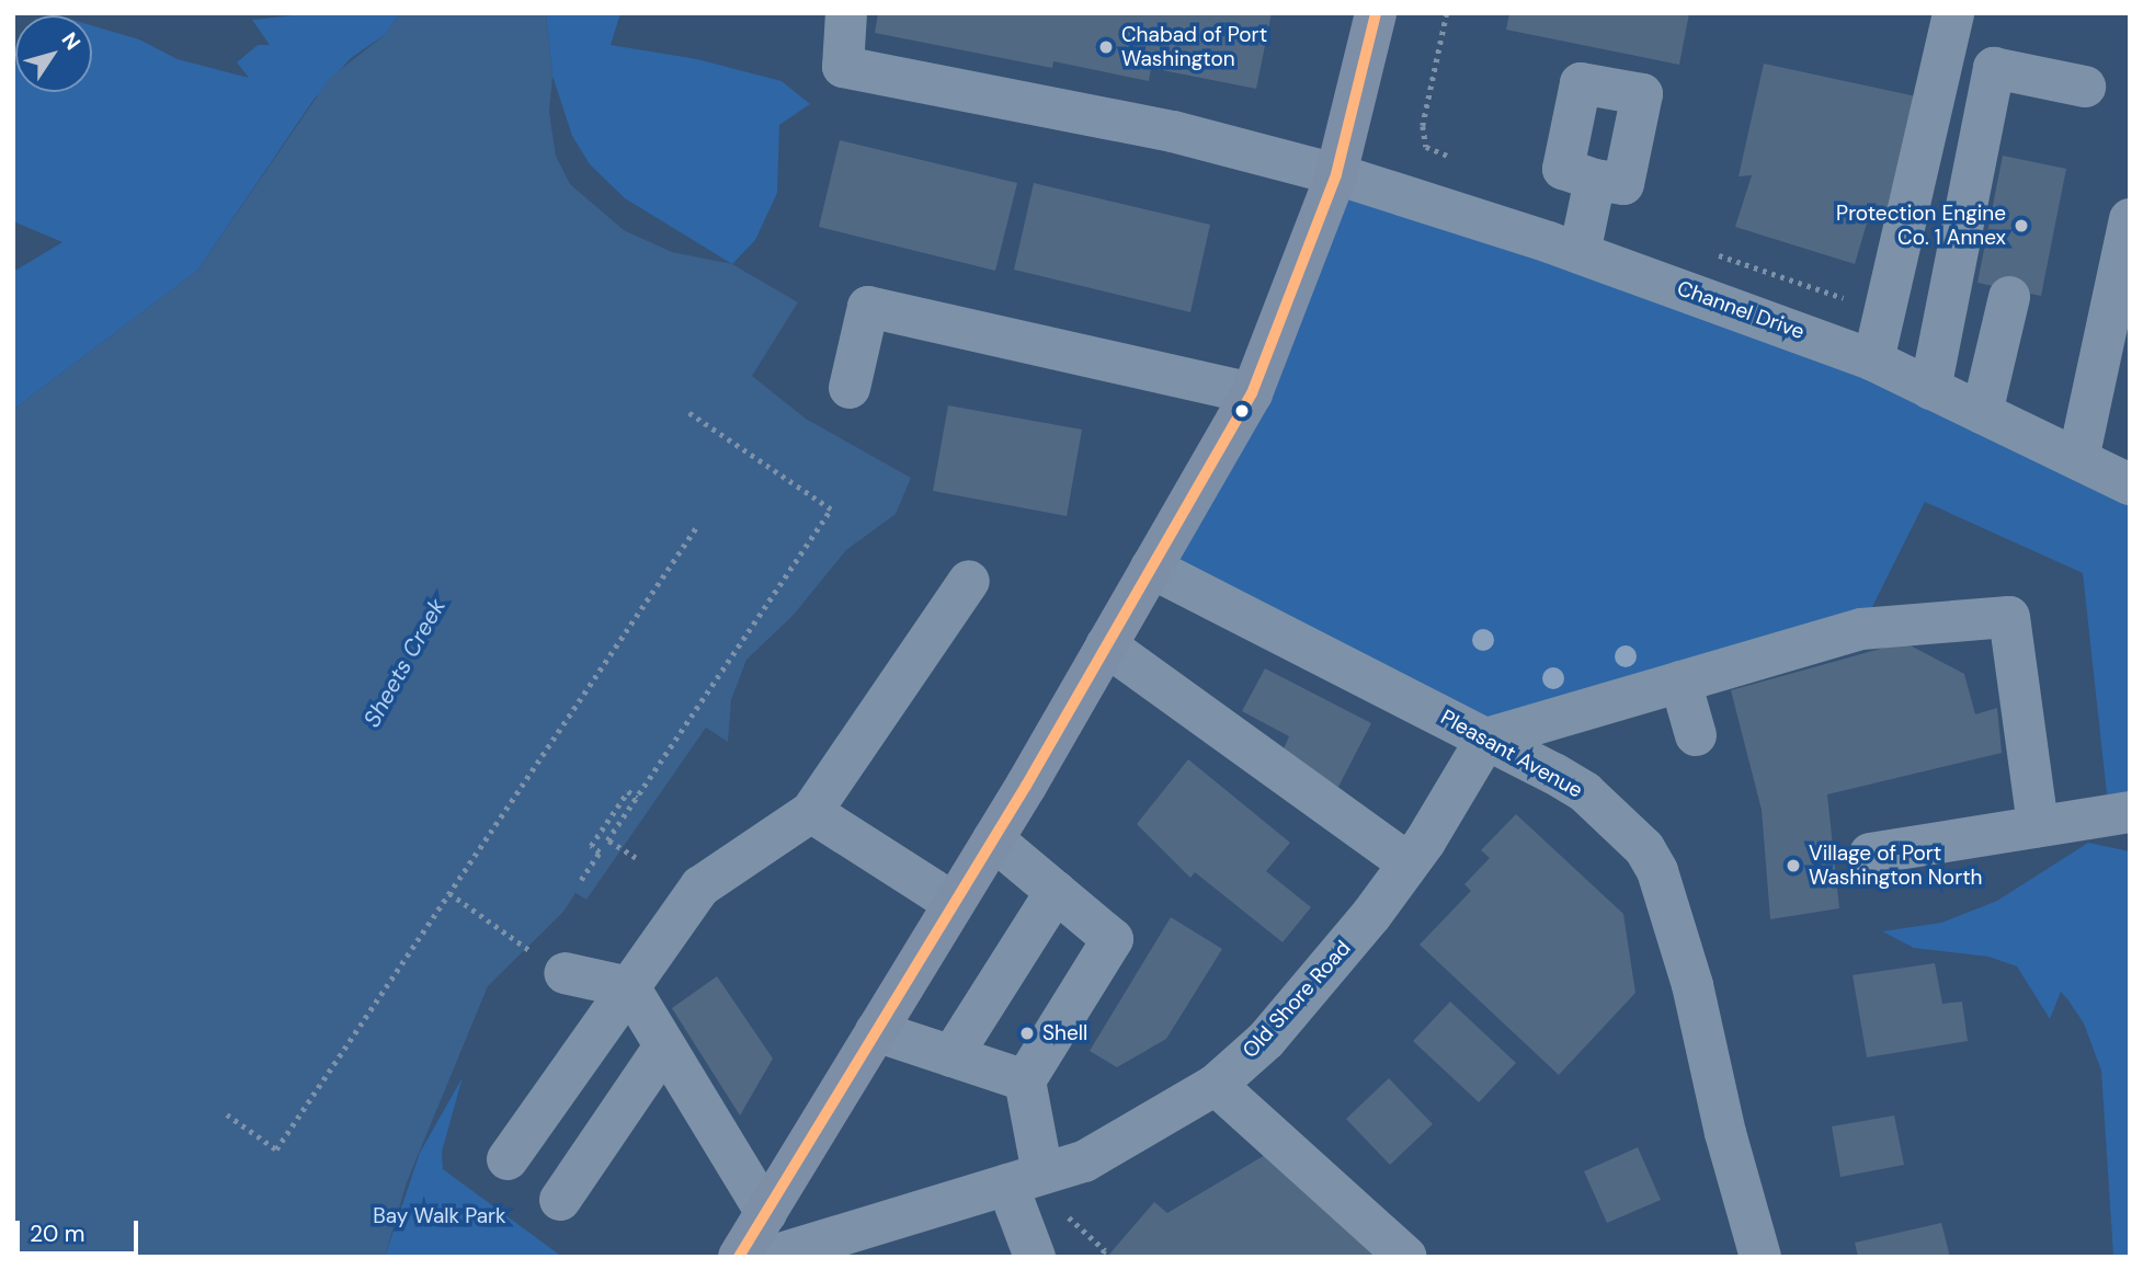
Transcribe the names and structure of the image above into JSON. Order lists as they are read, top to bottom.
{
  "streets": {
    "street": ["Channel Drive", "Pleasant Avenue", "Old Shore Road"]
  },
  "crossings": [
    ["Pleasant Avenue", "Old Shore Road"]
  ],
  "water": ["Sheets Creek"],
  "parks": ["Bay Walk Park"],
  "places": [
    "Chabad of Port Washington",
    "Protection Engine Co. 1 Annex",
    "Village of Port Washington North",
    "Shell"
  ],
  "scale_bar": "20 m",
  "north": "top right"
}
